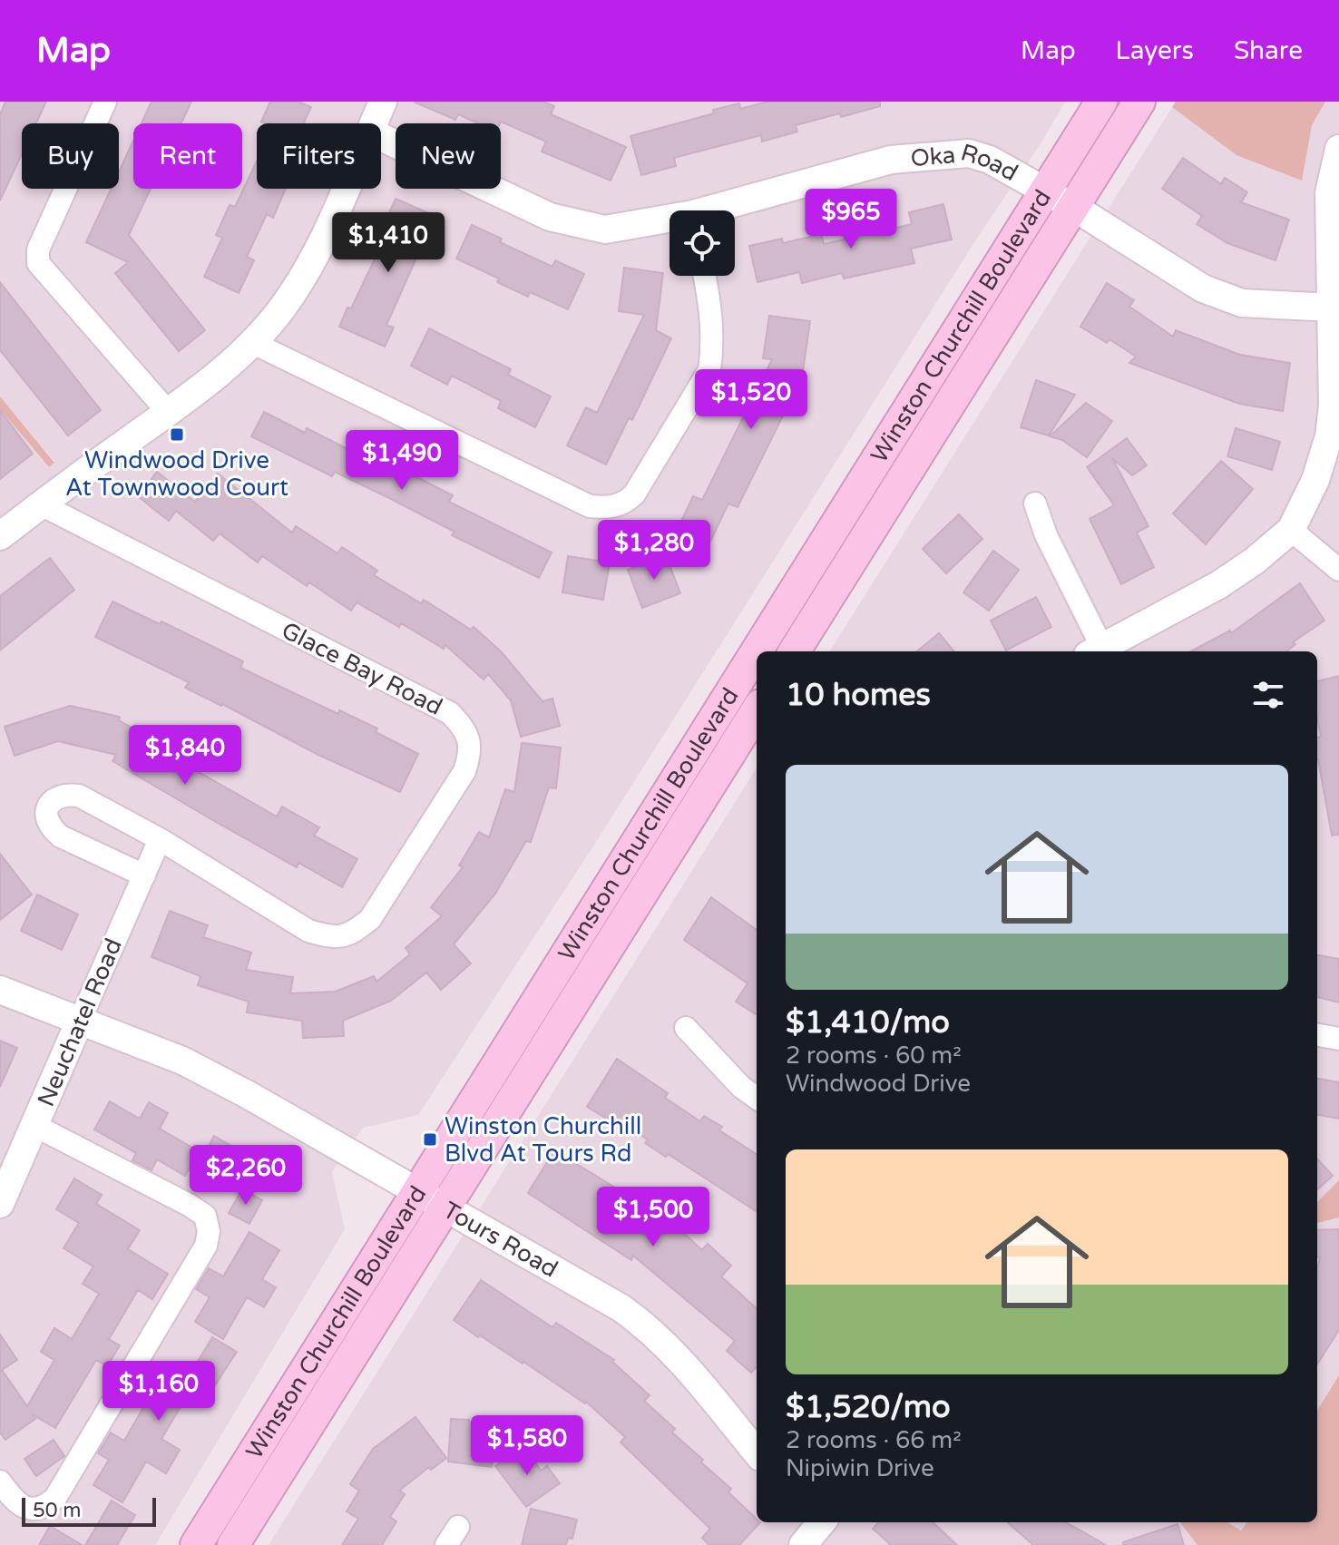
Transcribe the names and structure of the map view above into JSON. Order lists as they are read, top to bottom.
{
  "streets": {
    "main road": ["Winston Churchill Boulevard"],
    "street": [
      "Oka Road",
      "Glace Bay Road",
      "Neuchatel Road",
      "Tours Road"
    ]
  },
  "crossings": [
    ["Oka Road", "Winston Churchill Boulevard"],
    ["Winston Churchill Boulevard", "Tours Road"],
    ["Glace Bay Road", "Neuchatel Road"],
    ["Neuchatel Road", "Tours Road"]
  ],
  "places": {
    "transit": ["Windwood Drive At Townwood Court", "Winston Churchill Blvd At Tours Rd"]
  },
  "scale_bar": "50 m",
  "page": {
    "header": "Map",
    "nav": ["Map", "Layers", "Share"],
    "chip": [
      "Buy",
      "Rent",
      "Filters",
      "New"
    ],
    "price": [
      "$965",
      "$1,410",
      "$1,520",
      "$1,490",
      "$1,280",
      "$1,840",
      "$2,260",
      "$1,500",
      "$1,160",
      "$1,580"
    ],
    "heading": "10 homes",
    "list": [
      {
        "name": "$1,410/mo",
        "note": "2 rooms · 60 m² · Windwood Drive"
      },
      {
        "name": "$1,520/mo",
        "note": "2 rooms · 66 m² · Nipiwin Drive"
      }
    ],
    "scale": "50 m"
  }
}
